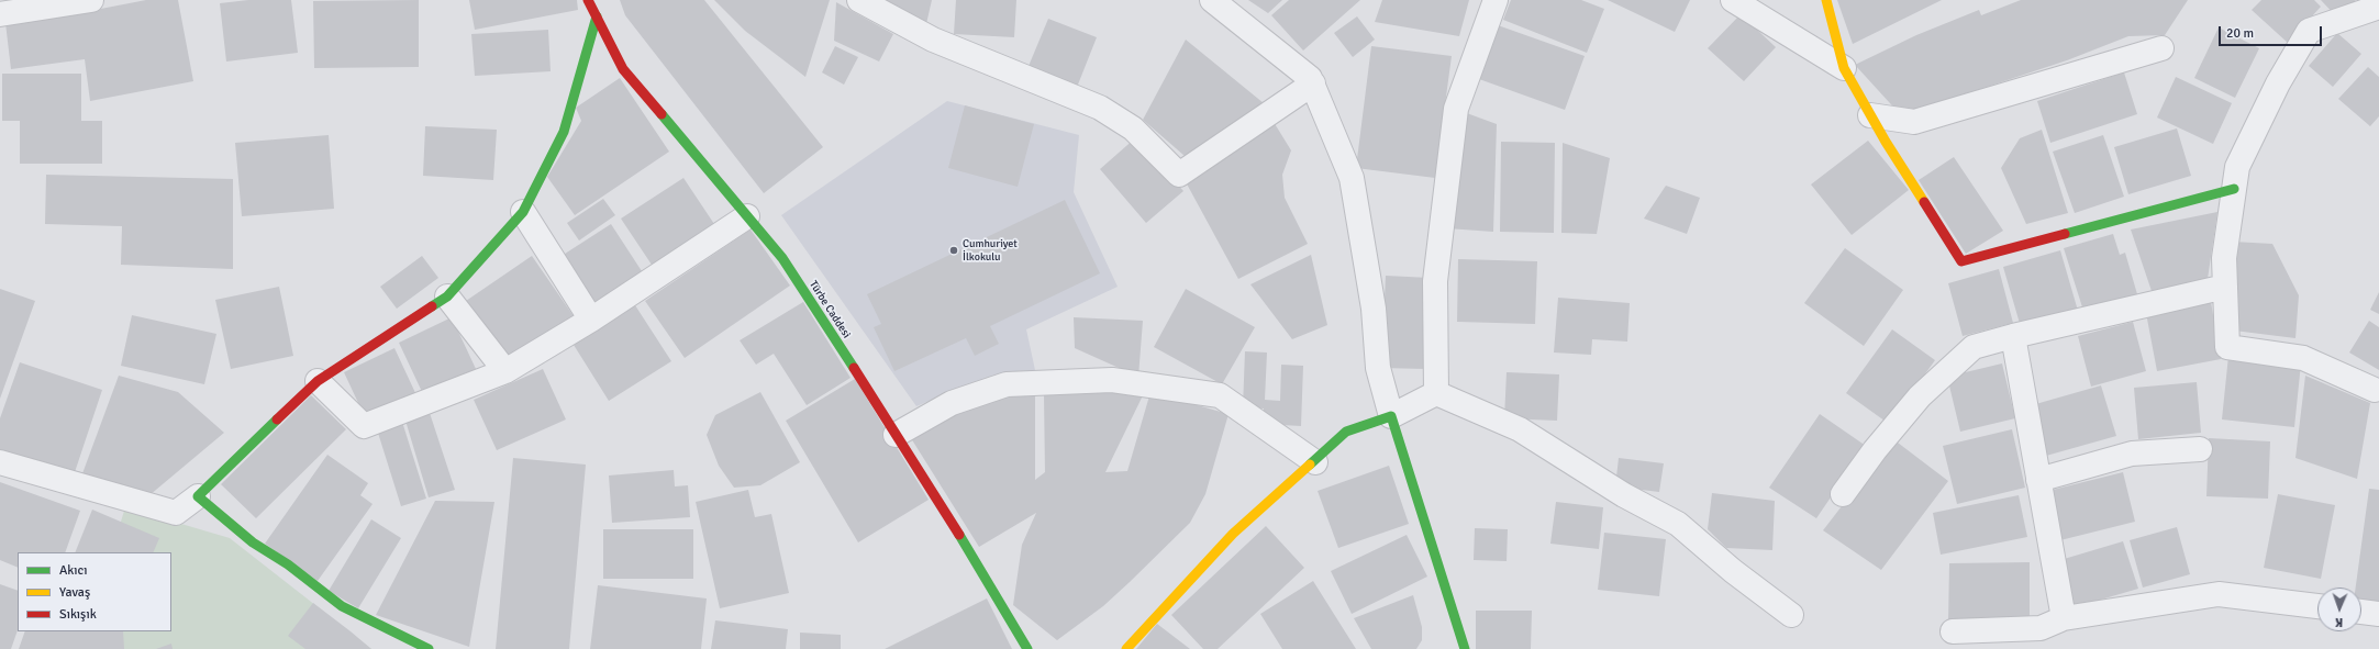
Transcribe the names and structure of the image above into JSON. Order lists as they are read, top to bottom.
{
  "streets": {
    "street": ["Türbe Caddesi"]
  },
  "places": ["Cumhuriyet İlkokulu"],
  "legend": ["Akıcı", "Yavaş", "Sıkışık"],
  "scale_bar": "20 m",
  "north": "bottom"
}
